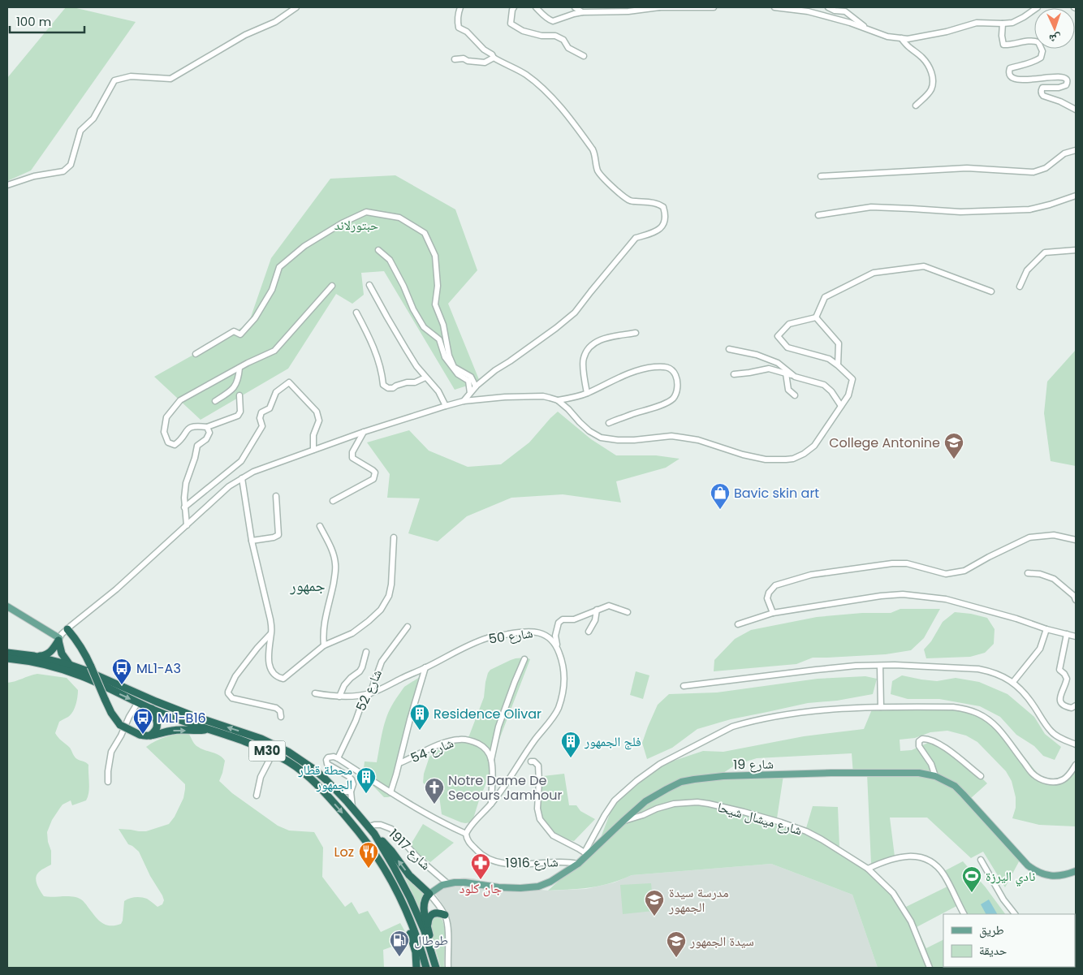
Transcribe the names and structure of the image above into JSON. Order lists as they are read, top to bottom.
{
  "streets": {
    "highway": ["M30"],
    "main road": ["شارع 19"],
    "street": [
      "شارع 50",
      "شارع 52",
      "شارع 54",
      "شارع ميشال شيحا",
      "شارع 1917",
      "شارع 1916"
    ]
  },
  "crossings": [
    ["شارع 50", "شارع 52"],
    ["شارع 50", "شارع 54"],
    ["شارع 50", "شارع 1916"],
    ["شارع 54", "شارع 1916"],
    ["M30", "شارع 1917"],
    ["شارع 19", "شارع ميشال شيحا"],
    ["شارع 19", "شارع 1917"],
    ["شارع 19", "شارع 1916"]
  ],
  "districts": ["جمهور"],
  "parks": ["حبتورلاند"],
  "places": {
    "school or university": ["College Antonine", "مدرسة سيدة الجمهور", "سيدة الجمهور"],
    "shop": ["Bavic skin art"],
    "bus stop": ["ML1-A3", "ML1-B16"],
    "building": ["Residence Olivar", "فلج الجمهور", "محطة قطار الجمهور"],
    "church": ["Notre Dame De Secours Jamhour"],
    "restaurant": ["Loz"],
    "pharmacy": ["جان كلود"],
    "sports": ["نادي اليرزة"],
    "fuel station": ["طوطال"]
  },
  "legend": ["طريق", "حديقة"],
  "scale_bar": "100 m",
  "north": "bottom"
}
